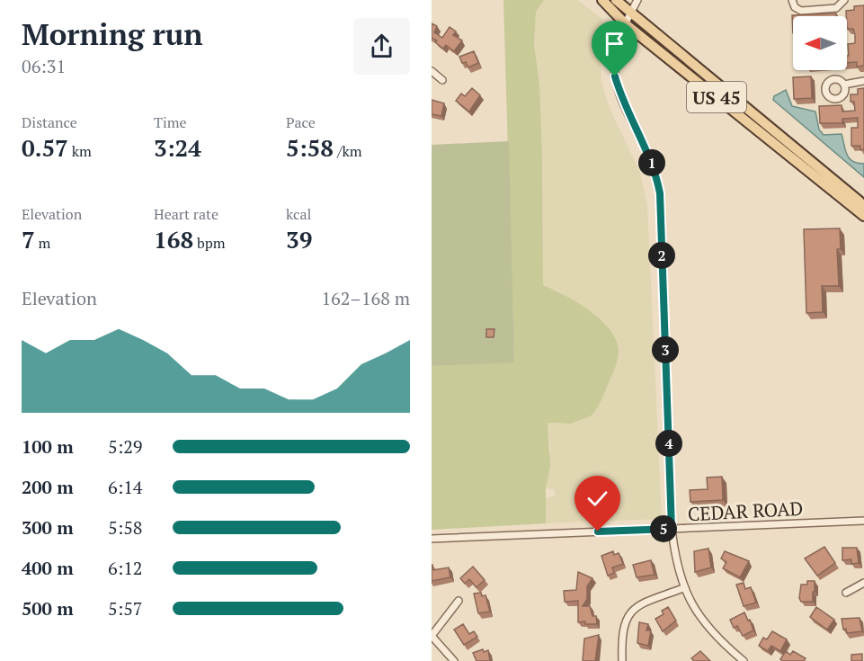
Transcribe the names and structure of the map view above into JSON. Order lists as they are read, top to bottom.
{
  "streets": {
    "main road": ["US 45"],
    "street": ["CEDAR ROAD"]
  },
  "north": "left",
  "page": {
    "heading": ["Morning run", "06:31"],
    "stats": [
      ["Distance", "0.57 km"],
      ["Time", "3:24"],
      ["Pace", "5:58 /km"],
      ["Elevation", "7 m"],
      ["Heart rate", "168 bpm"],
      ["kcal", "39"]
    ],
    "pins": [
      "1",
      "2",
      "3",
      "4",
      "5"
    ],
    "chart": ["Elevation", "162–168 m"],
    "list": [
      {
        "name": "100 m",
        "note": "5:29"
      },
      {
        "name": "200 m",
        "note": "6:14"
      },
      {
        "name": "300 m",
        "note": "5:58"
      },
      {
        "name": "400 m",
        "note": "6:12"
      },
      {
        "name": "500 m",
        "note": "5:57"
      }
    ]
  }
}
